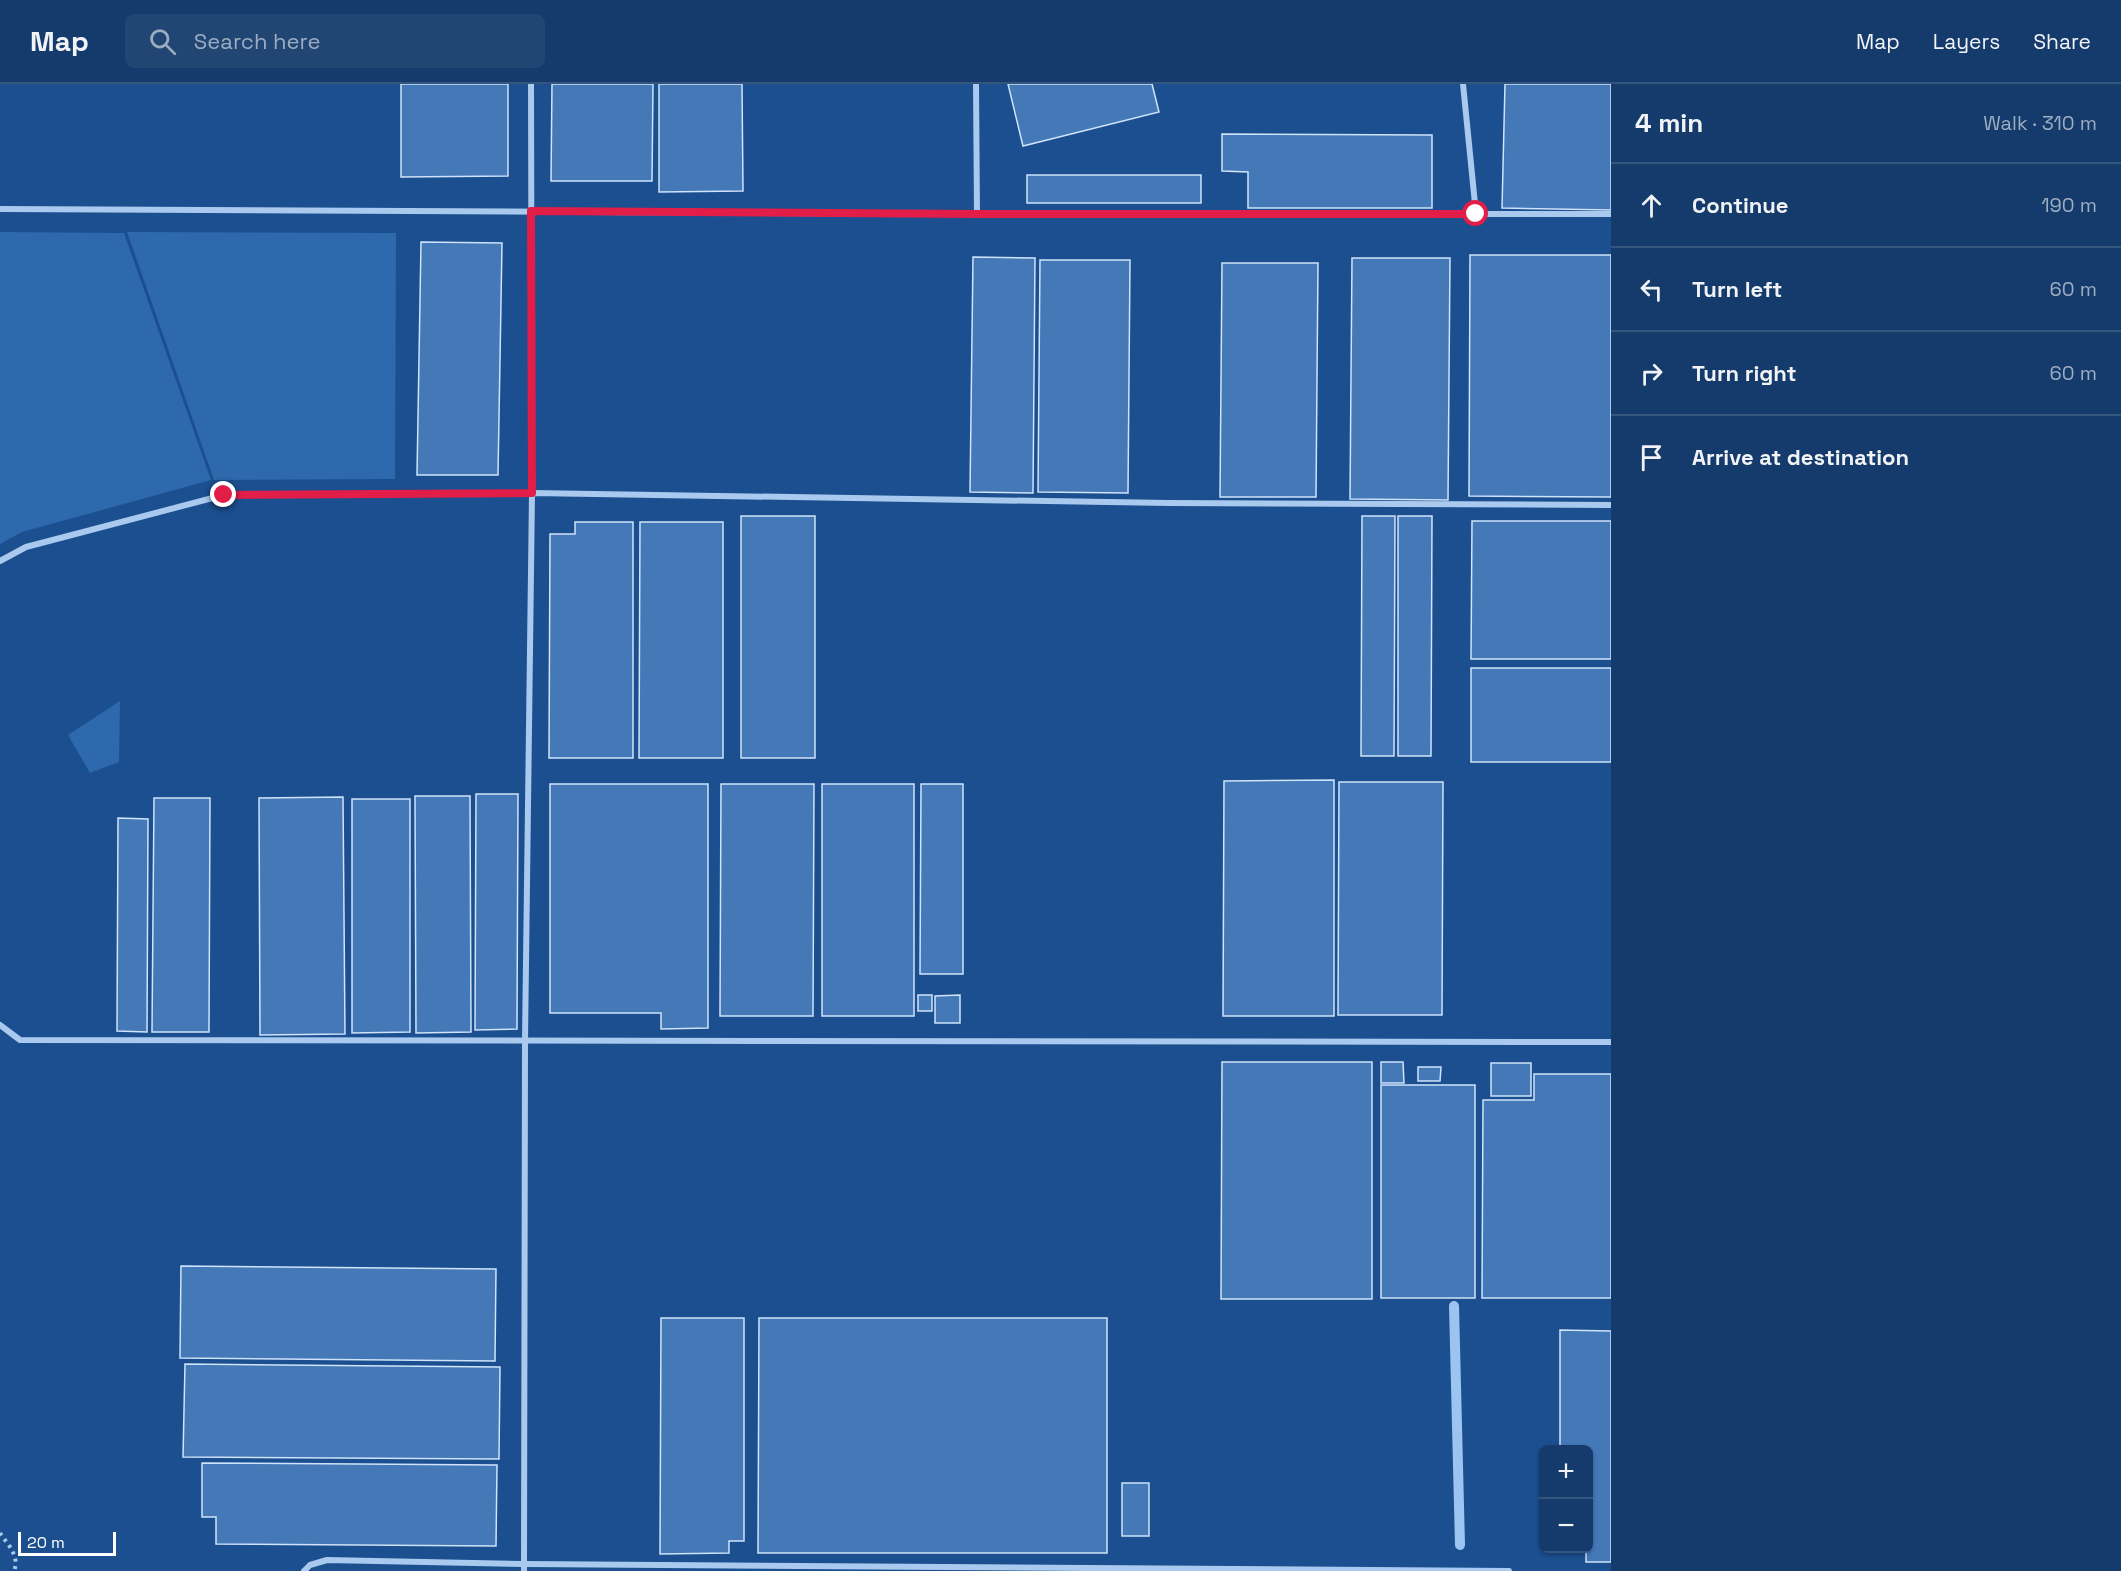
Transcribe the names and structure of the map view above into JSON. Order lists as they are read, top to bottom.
{
  "scale_bar": "20 m",
  "page": {
    "header": "Map",
    "search": "Search here",
    "nav": ["Map", "Layers", "Share"],
    "heading": ["4 min", "Walk · 310 m"],
    "list": [
      ["Continue", "190 m"],
      ["Turn left", "60 m"],
      ["Turn right", "60 m"],
      "Arrive at destination"
    ],
    "map_buttons": ["+", "−"],
    "scale": "20 m"
  }
}
